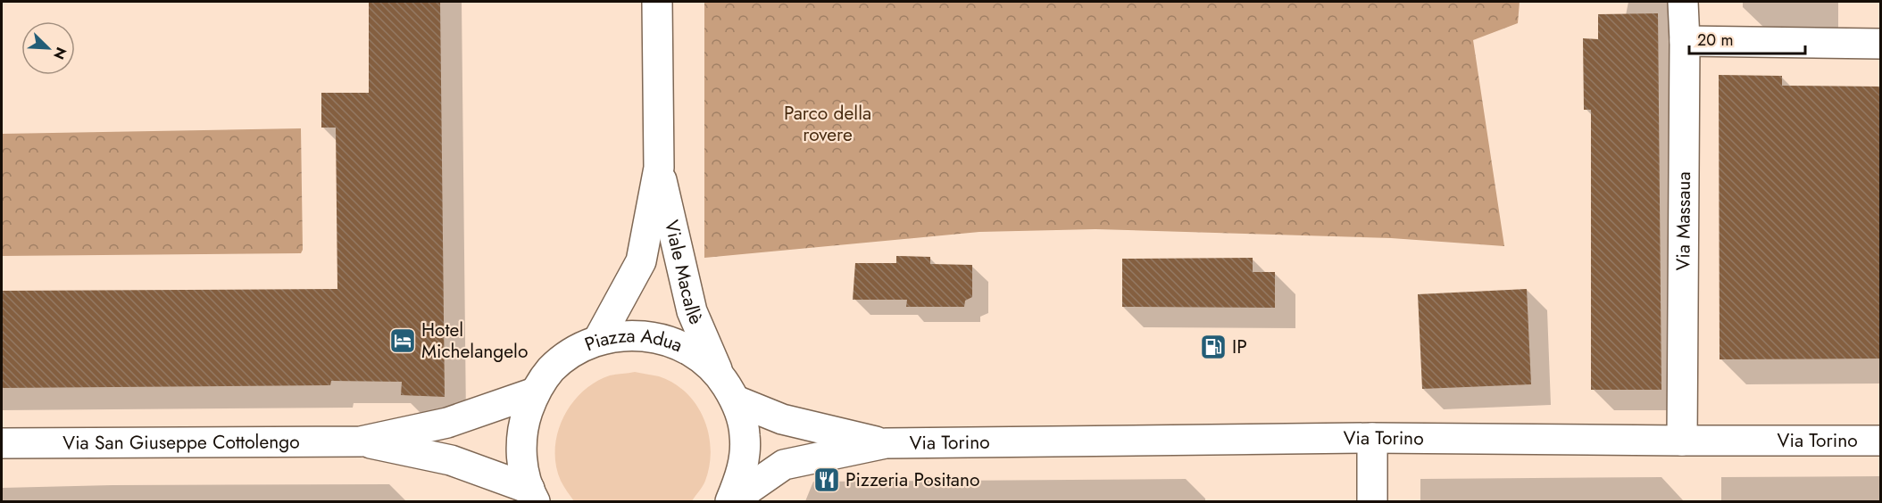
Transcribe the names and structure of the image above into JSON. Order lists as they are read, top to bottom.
{
  "streets": {
    "street": [
      "Via Massaua",
      "Viale Macallè",
      "Piazza Adua",
      "Via Torino",
      "Via San Giuseppe Cottolengo"
    ]
  },
  "crossings": [
    ["Via Massaua", "Via Torino"],
    ["Viale Macallè", "Piazza Adua"],
    ["Piazza Adua", "Via Torino"],
    ["Piazza Adua", "Via San Giuseppe Cottolengo"]
  ],
  "parks": ["Parco della rovere"],
  "places": {
    "hotel": ["Hotel Michelangelo"],
    "fuel station": ["IP"],
    "restaurant": ["Pizzeria Positano"]
  },
  "scale_bar": "20 m",
  "north": "bottom right"
}
